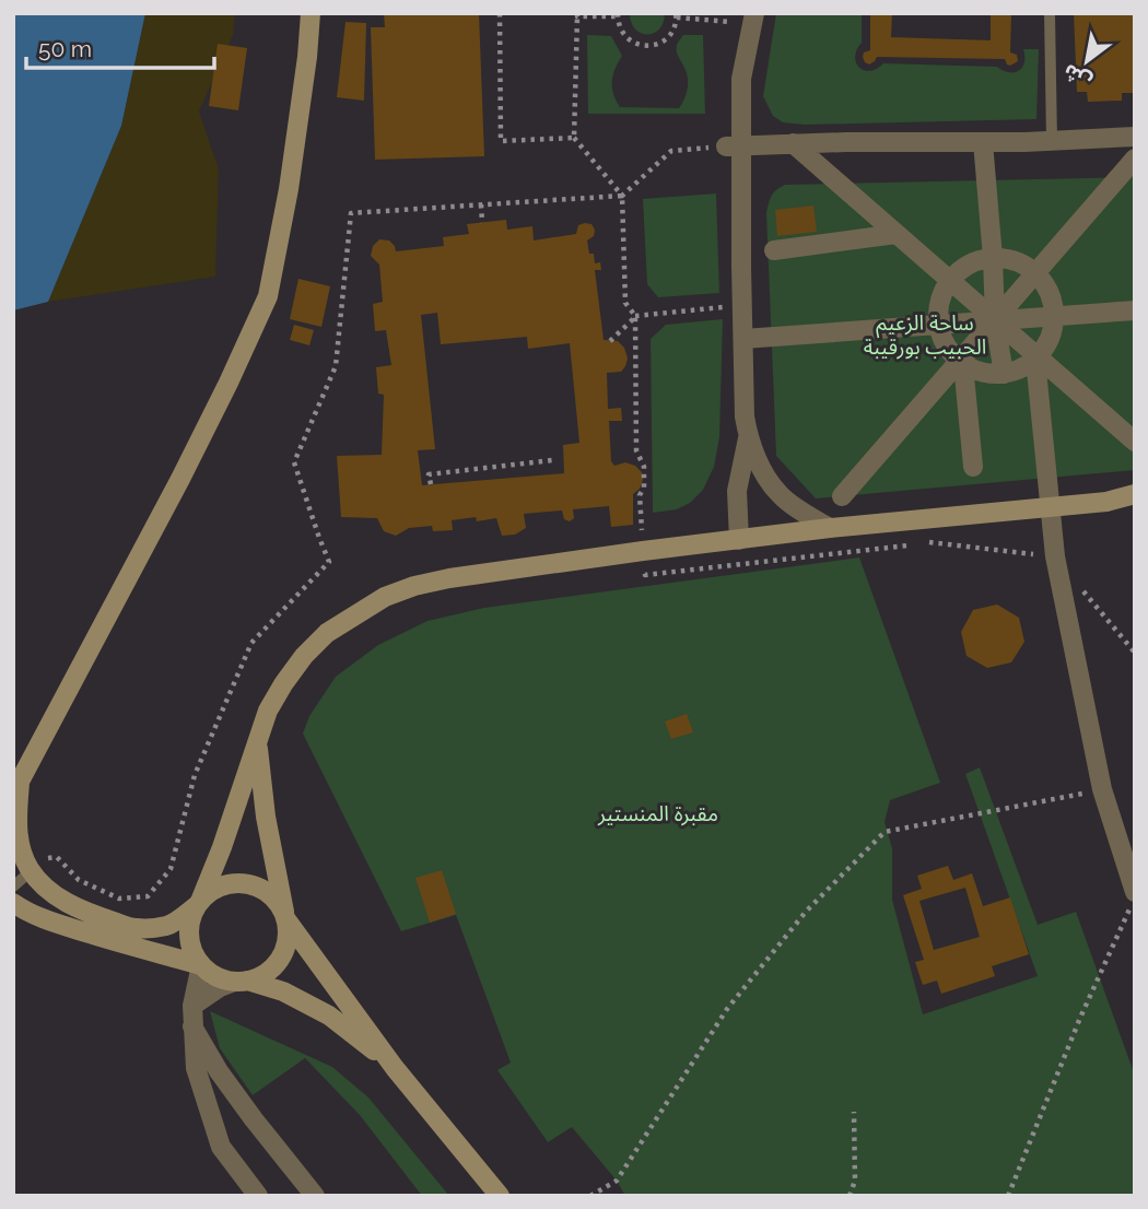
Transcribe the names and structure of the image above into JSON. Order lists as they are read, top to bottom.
{
  "parks": ["ساحة الزعيم الحبيب بورقيبة", "مقبرة المنستير"],
  "scale_bar": "50 m",
  "north": "bottom left"
}
